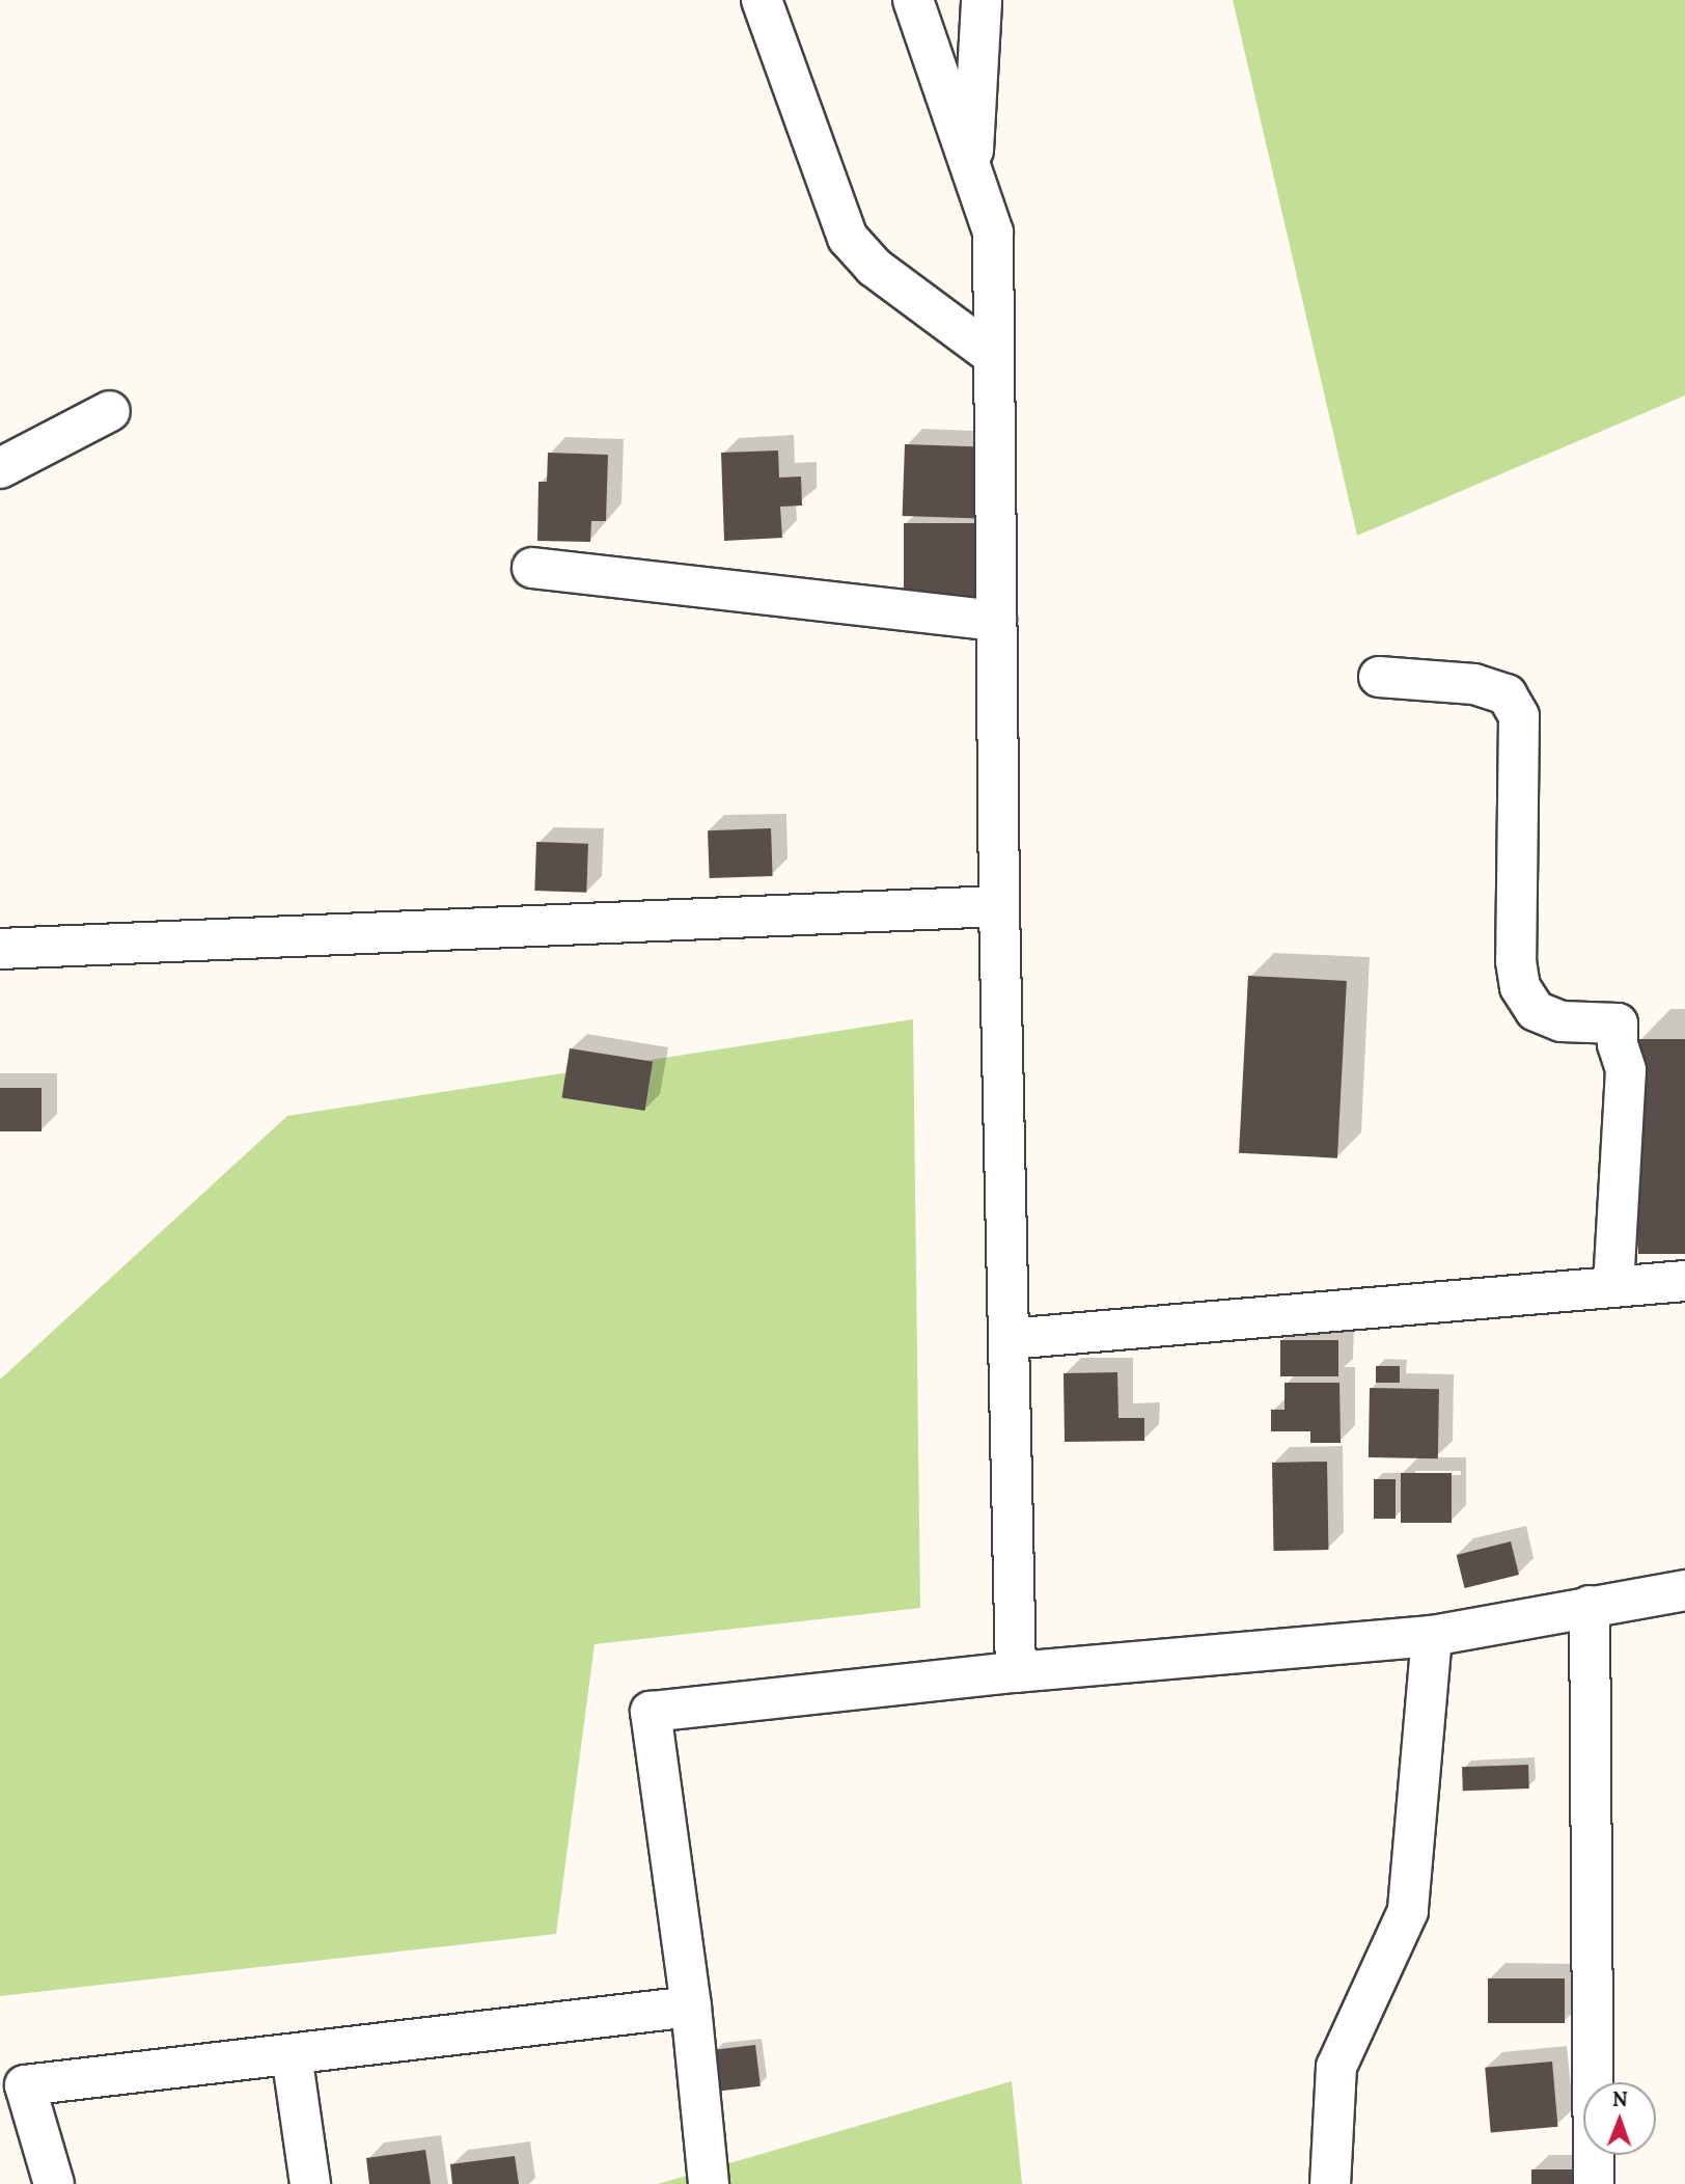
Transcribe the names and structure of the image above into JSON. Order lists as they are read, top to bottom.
{
  "north": "top"
}
